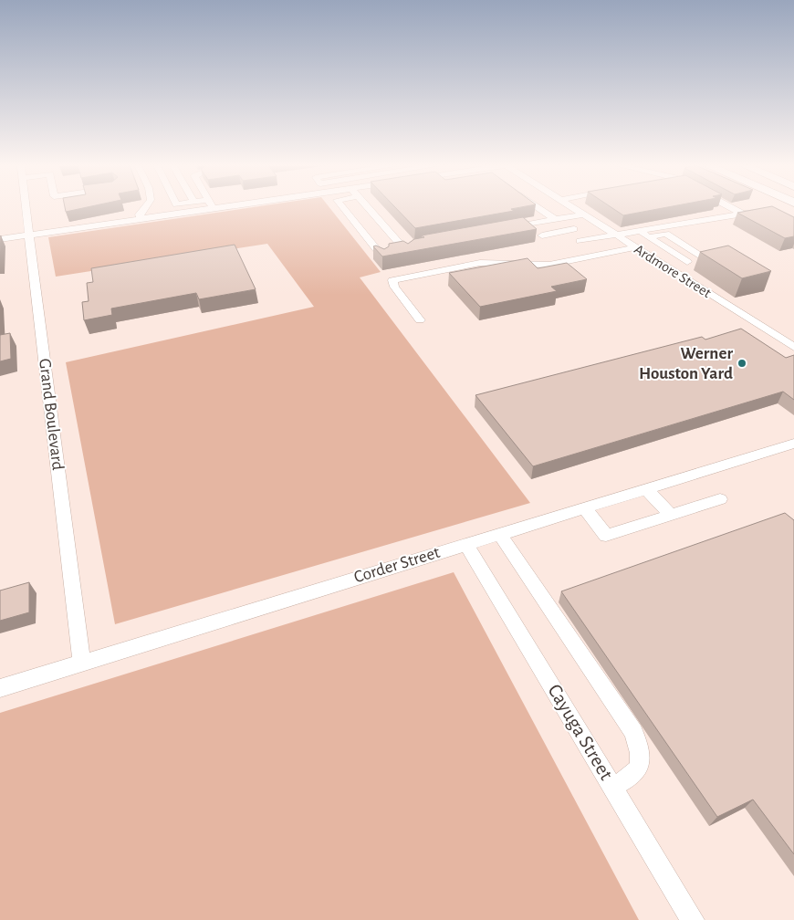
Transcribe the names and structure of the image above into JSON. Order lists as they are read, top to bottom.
{
  "streets": {
    "street": [
      "Ardmore Street",
      "Grand Boulevard",
      "Corder Street",
      "Cayuga Street"
    ]
  },
  "crossings": [
    ["Grand Boulevard", "Corder Street"],
    ["Corder Street", "Cayuga Street"]
  ],
  "places": ["Werner Houston Yard"]
}
